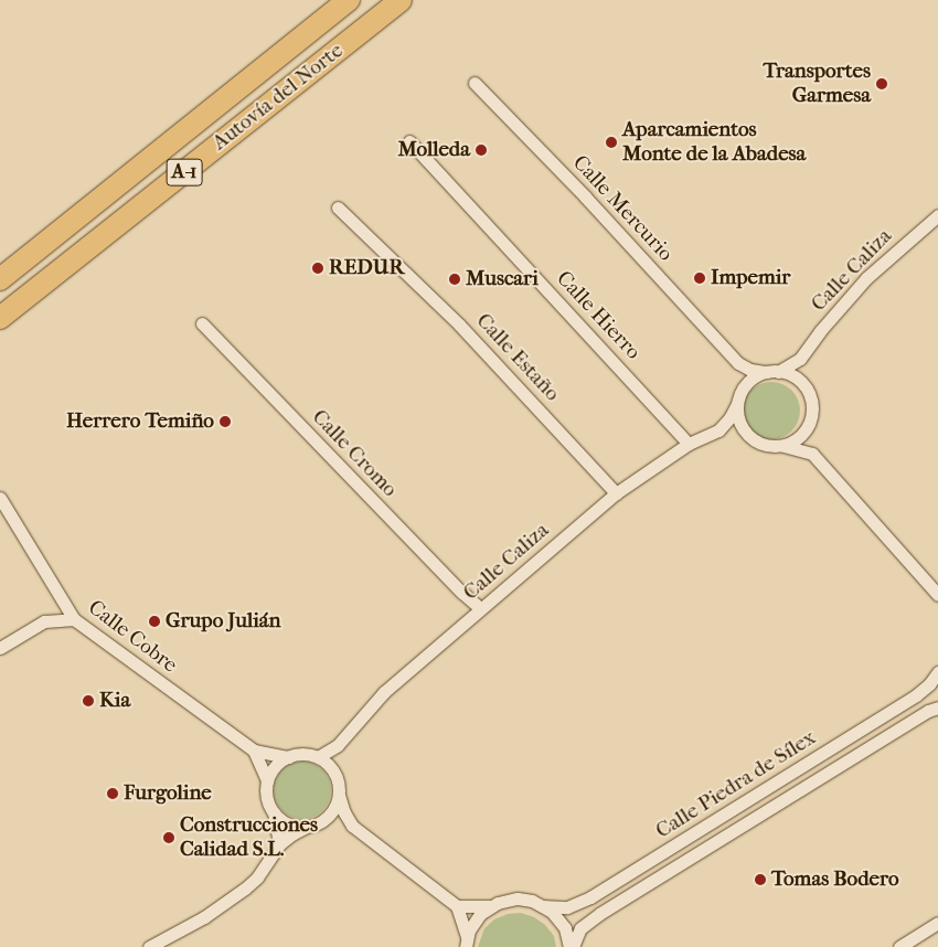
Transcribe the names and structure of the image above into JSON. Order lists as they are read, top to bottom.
{
  "streets": {
    "highway": ["Autovía del Norte", "A-1"],
    "street": [
      "Calle Mercurio",
      "Calle Caliza",
      "Calle Hierro",
      "Calle Estaño",
      "Calle Cromo",
      "Calle Cobre",
      "Calle Piedra de Sílex"
    ]
  },
  "crossings": [
    ["Calle Mercurio", "Calle Caliza"],
    ["Calle Caliza", "Calle Hierro"],
    ["Calle Caliza", "Calle Estaño"],
    ["Calle Caliza", "Calle Cromo"],
    ["Calle Caliza", "Calle Cobre"]
  ],
  "places": [
    "Transportes Garmesa",
    "Aparcamientos Monte de la Abadesa",
    "Molleda",
    "REDUR",
    "Impemir",
    "Muscari",
    "Herrero Temiño",
    "Grupo Julián",
    "Kia",
    "Furgoline",
    "Construcciones Calidad S.L.",
    "Tomas Bodero"
  ]
}
